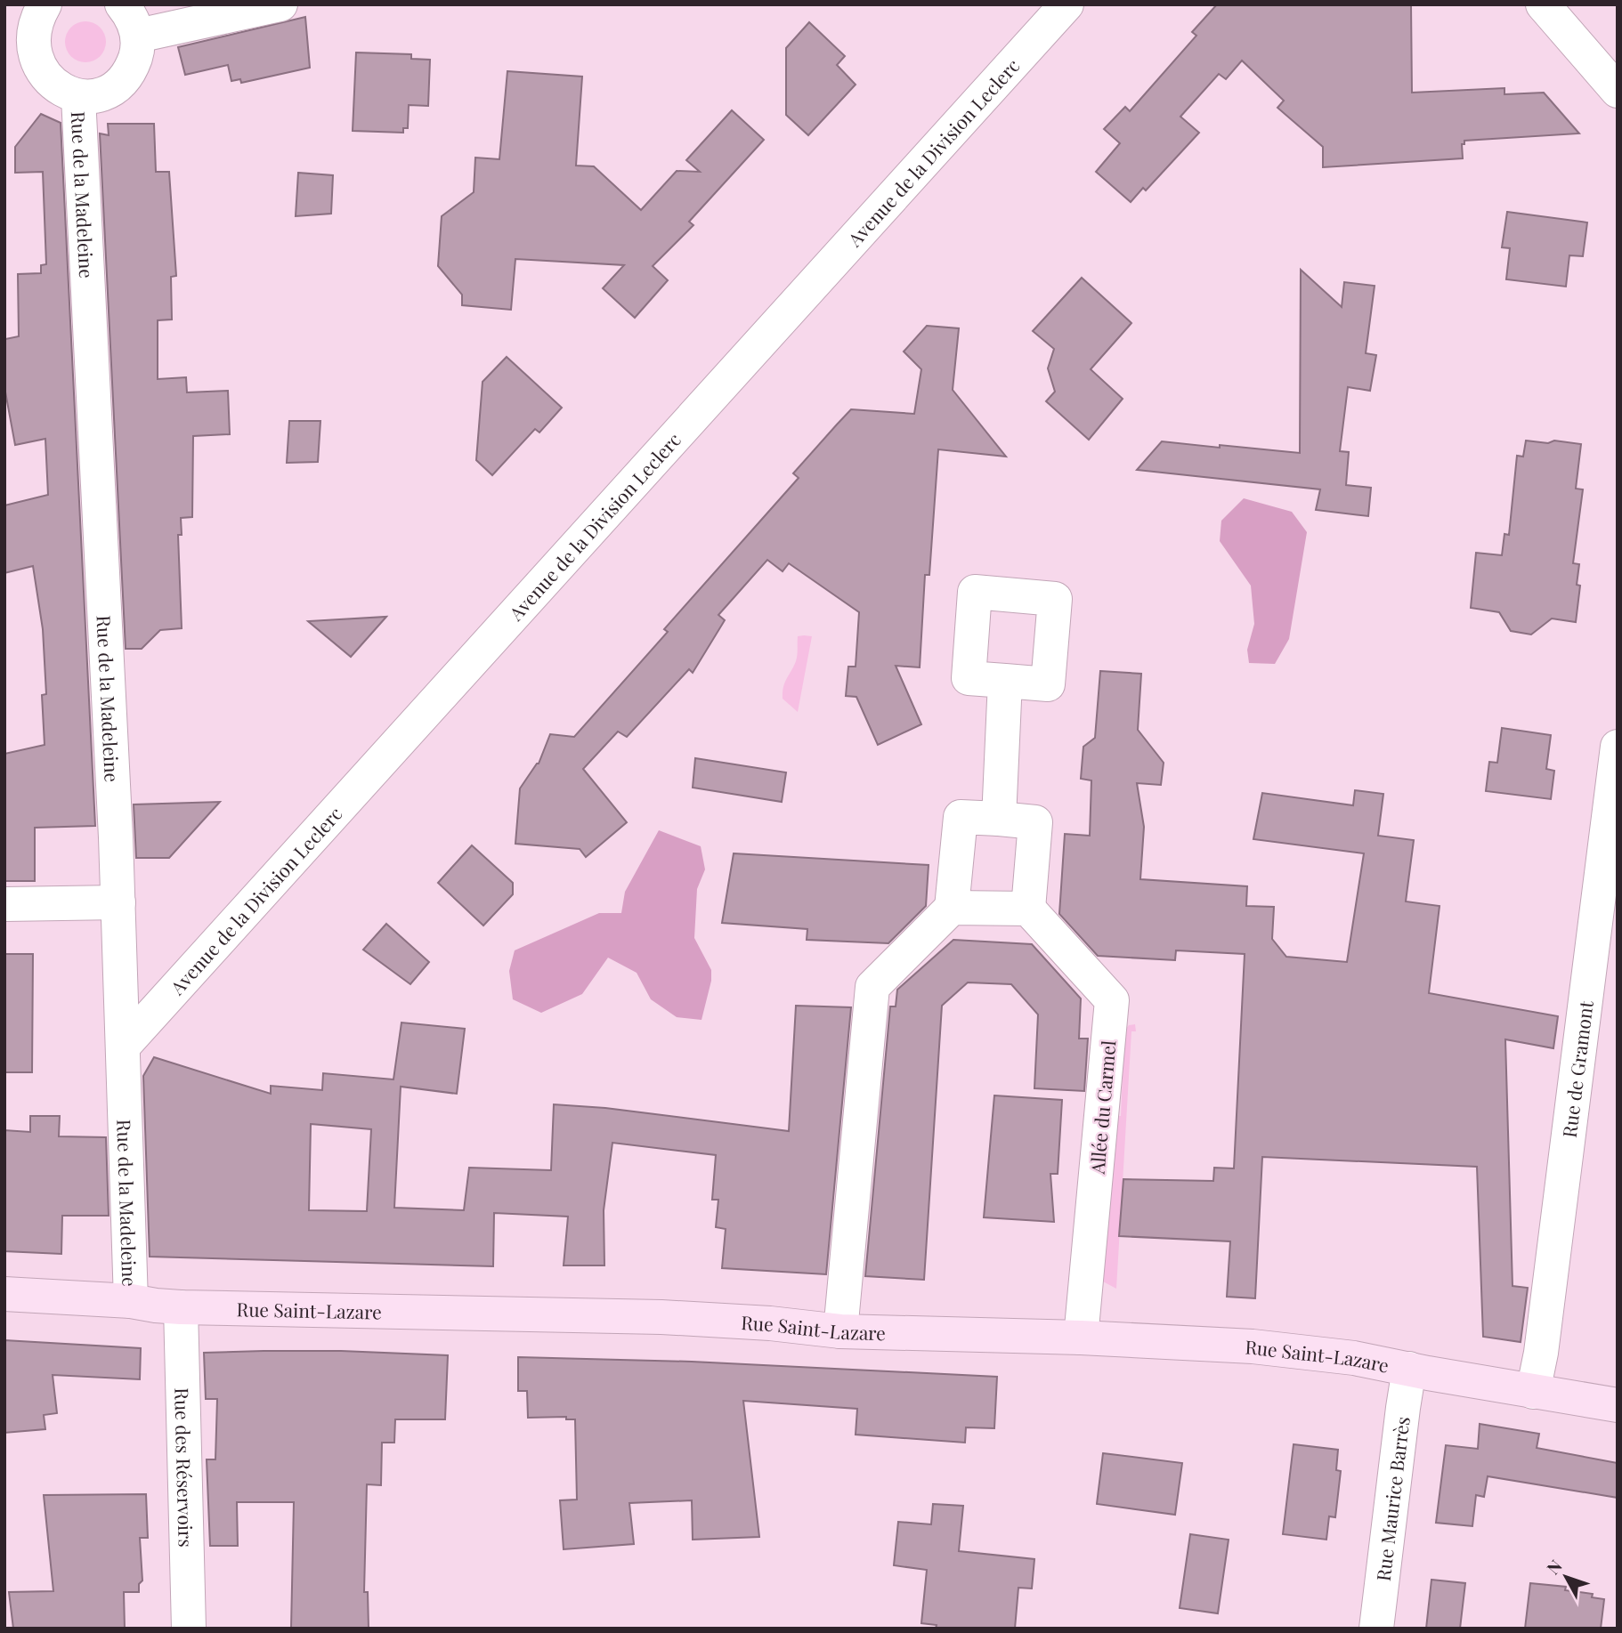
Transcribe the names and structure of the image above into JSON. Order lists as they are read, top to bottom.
{
  "streets": {
    "main road": ["Rue Saint-Lazare"],
    "street": [
      "Avenue de la Division Leclerc",
      "Rue de la Madeleine",
      "Rue de Gramont",
      "Allée du Carmel",
      "Rue des Réservoirs",
      "Rue Maurice Barrès"
    ]
  },
  "crossings": [
    ["Avenue de la Division Leclerc", "Rue de la Madeleine"],
    ["Rue de la Madeleine", "Rue Saint-Lazare"],
    ["Rue de Gramont", "Rue Saint-Lazare"],
    ["Allée du Carmel", "Rue Saint-Lazare"],
    ["Rue Saint-Lazare", "Rue des Réservoirs"],
    ["Rue Saint-Lazare", "Rue Maurice Barrès"]
  ],
  "north": "top left"
}
